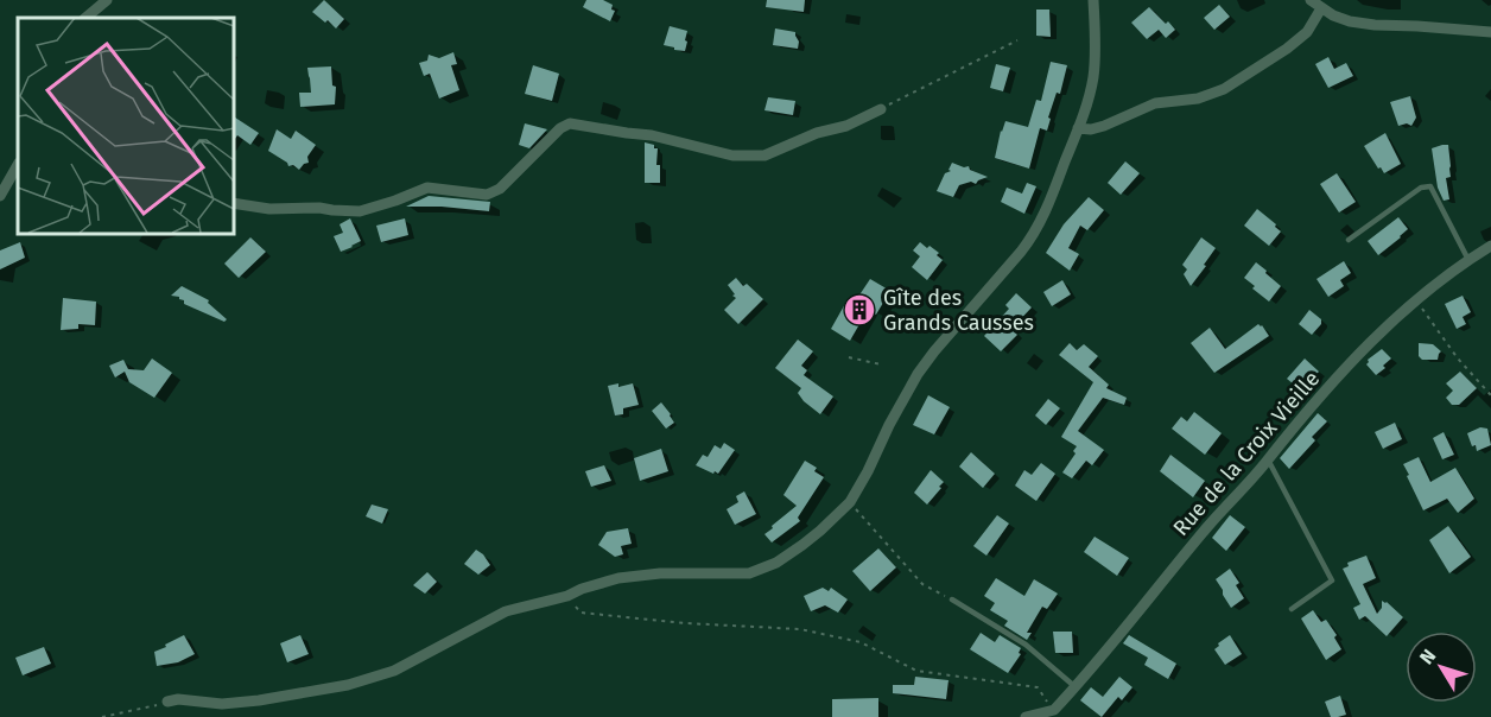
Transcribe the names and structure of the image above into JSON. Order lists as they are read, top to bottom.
{
  "streets": {
    "street": ["Rue de la Croix Vieille"]
  },
  "places": {
    "building": ["Gîte des Grands Causses"]
  },
  "north": "top left"
}
